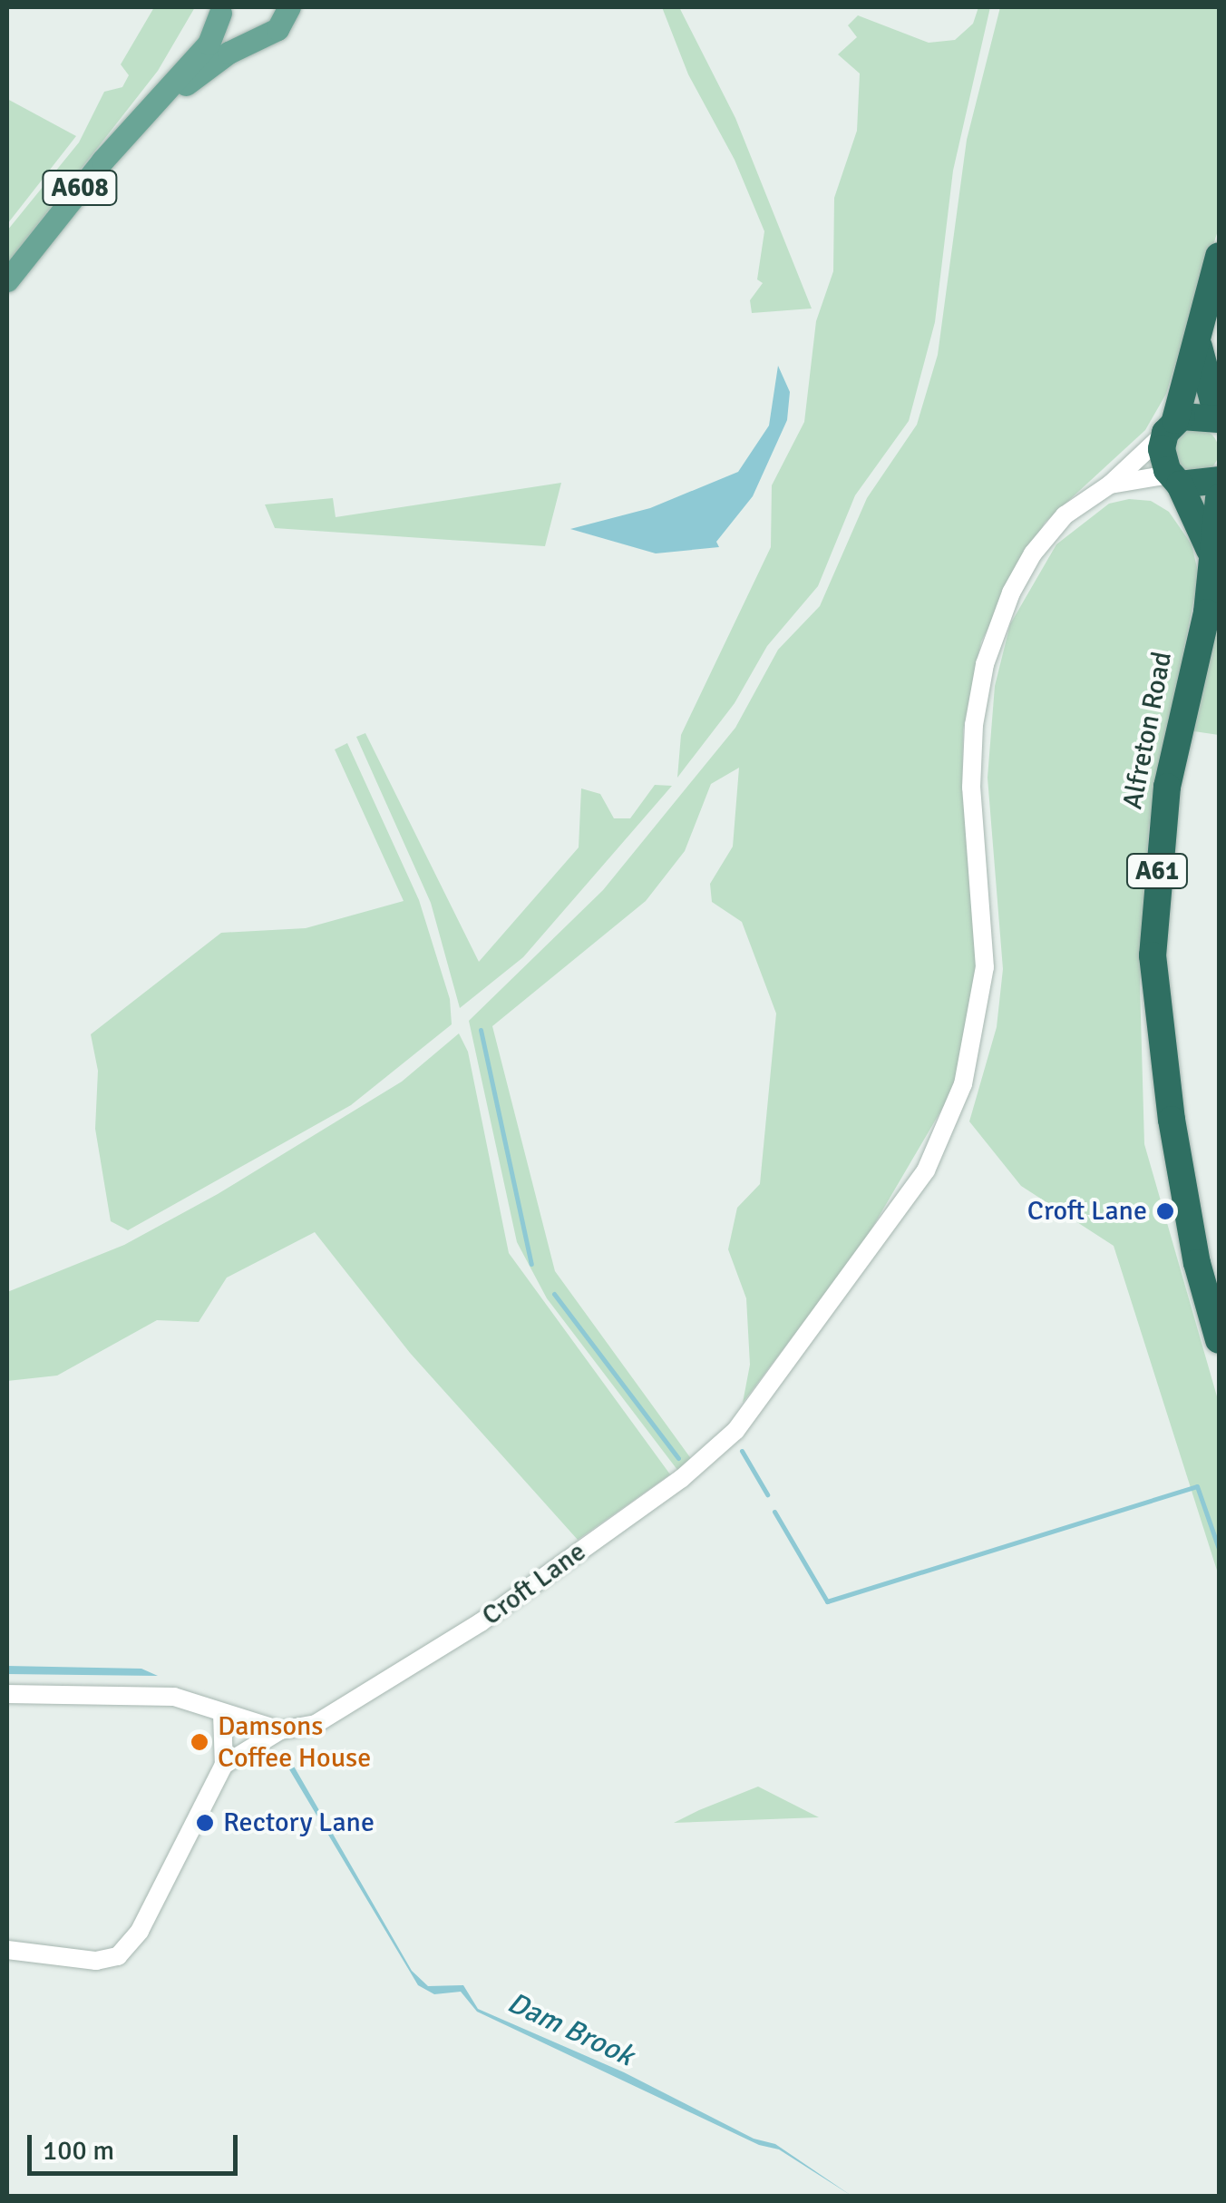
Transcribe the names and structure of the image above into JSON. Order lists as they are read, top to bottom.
{
  "streets": {
    "highway": ["Alfreton Road", "A61"],
    "main road": ["A608"],
    "street": ["Croft Lane"]
  },
  "crossings": [
    ["Alfreton Road", "Croft Lane"]
  ],
  "water": ["Dam Brook"],
  "places": ["Croft Lane", "Damsons Coffee House", "Rectory Lane"],
  "scale_bar": "100 m"
}
